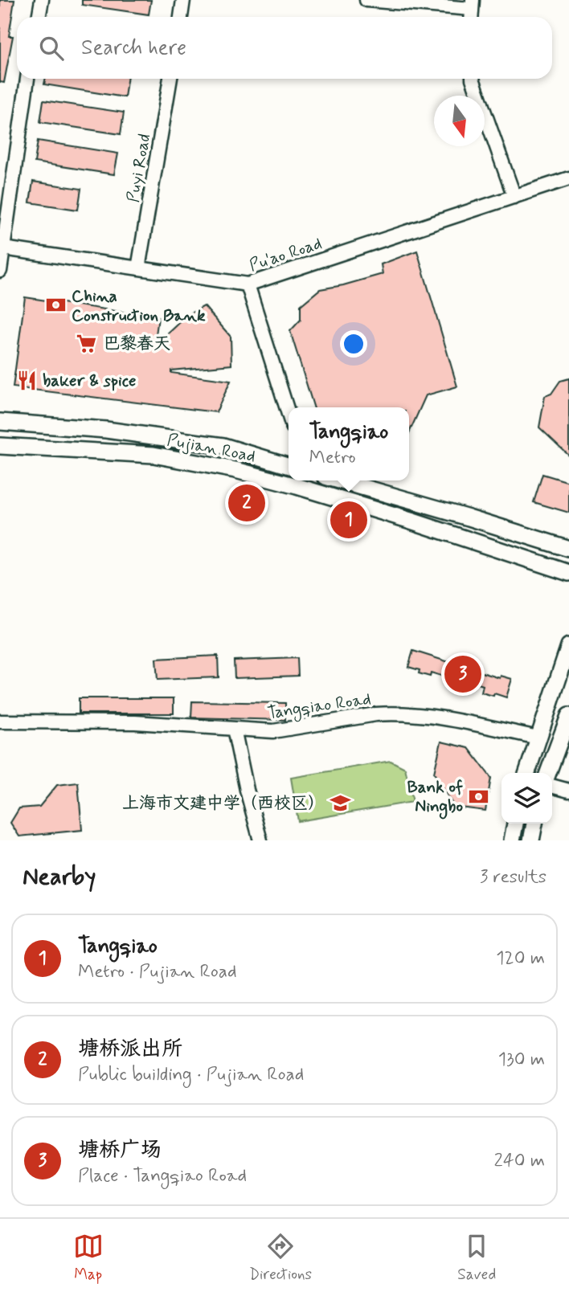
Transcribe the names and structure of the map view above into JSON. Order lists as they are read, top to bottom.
{
  "streets": {
    "main road": ["Pujian Road"],
    "street": ["Puyi Road", "Pu'ao Road", "Tangqiao Road"]
  },
  "crossings": [
    ["Puyi Road", "Pu'ao Road"]
  ],
  "places": {
    "bank": ["China Construction Bank", "Bank of Ningbo"],
    "supermarket": ["巴黎春天"],
    "restaurant": ["baker & spice"],
    "school or university": ["上海市文建中学（西校区）"]
  },
  "north": "bottom",
  "page": {
    "search": "Search here",
    "popup": ["Tangqiao", "Metro"],
    "pins": ["2", "1", "3"],
    "heading": ["Nearby", "3 results"],
    "list": [
      {
        "mark": "1",
        "name": "Tangqiao",
        "note": "Metro · Pujian Road",
        "value": "120 m"
      },
      {
        "mark": "2",
        "name": "塘桥派出所",
        "note": "Public building · Pujian Road",
        "value": "130 m"
      },
      {
        "mark": "3",
        "name": "塘桥广场",
        "note": "Place · Tangqiao Road",
        "value": "240 m"
      }
    ],
    "nav": ["Map", "Directions", "Saved"]
  }
}
